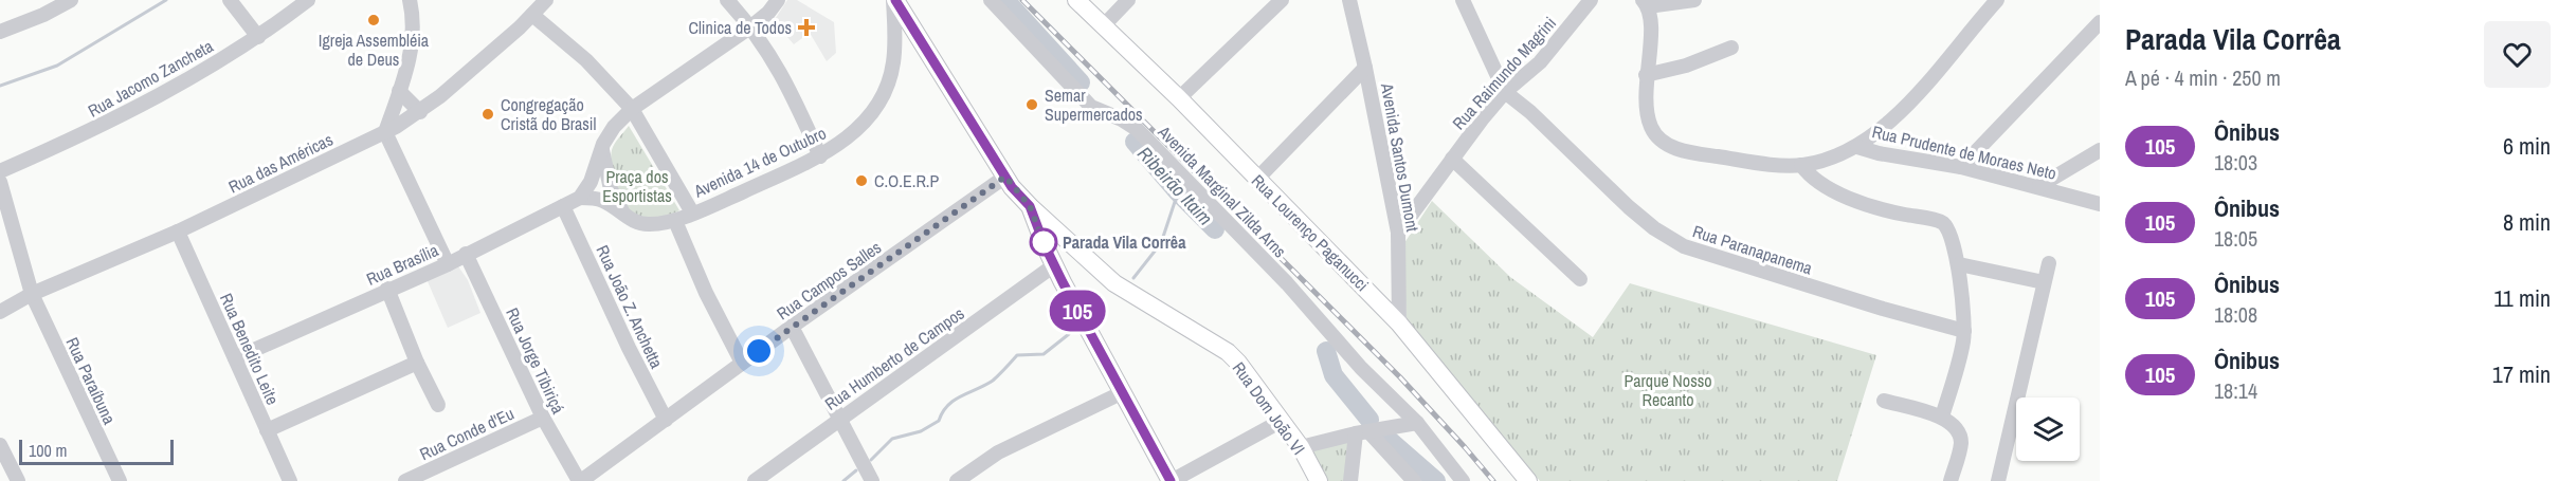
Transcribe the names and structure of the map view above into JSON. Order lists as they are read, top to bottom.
{
  "streets": {
    "main road": ["Rua Lourenço Paganucci", "Rua Dom João VI"],
    "street": [
      "Rua Raimundo Magrini",
      "Rua Jacomo Zancheta",
      "Rua Prudente de Moraes Neto",
      "Avenida Santos Dumont",
      "Avenida 14 de Outubro",
      "Rua das Américas",
      "Avenida Marginal Zilda Arns",
      "Rua Paranapanema",
      "Rua Brasília",
      "Rua Campos Salles",
      "Rua João Z. Anchetta",
      "Rua Benedito Leite",
      "Rua Humberto de Campos",
      "Rua Jorge Tibiriçá",
      "Rua Paraíbuna",
      "Rua Conde d'Eu"
    ]
  },
  "crossings": [
    ["Rua Raimundo Magrini", "Avenida Santos Dumont"],
    ["Rua Raimundo Magrini", "Rua Paranapanema"],
    ["Avenida Santos Dumont", "Rua Lourenço Paganucci"],
    ["Avenida 14 de Outubro", "Rua Brasília"],
    ["Rua das Américas", "Rua Benedito Leite"],
    ["Rua das Américas", "Rua Paraíbuna"],
    ["Rua Brasília", "Rua João Z. Anchetta"],
    ["Rua Brasília", "Rua Benedito Leite"],
    ["Rua Brasília", "Rua Jorge Tibiriçá"],
    ["Rua Campos Salles", "Rua João Z. Anchetta"],
    ["Rua Campos Salles", "Rua Jorge Tibiriçá"],
    ["Rua Jorge Tibiriçá", "Rua Conde d'Eu"]
  ],
  "water": ["Ribeirão Itaim"],
  "parks": ["Praça dos Esportistas", "Parque Nosso Recanto"],
  "places": {
    "other": [
      "Igreja Assembléia de Deus",
      "Semar Supermercados",
      "Congregação Cristã do Brasil",
      "C.O.E.R.P",
      "Parada Vila Corrêa"
    ],
    "health": ["Clinica de Todos"]
  },
  "lines": ["bus line 105"],
  "scale_bar": "100 m",
  "page": {
    "on_map": "105",
    "heading": ["Parada Vila Corrêa", "A pé · 4 min · 250 m"],
    "list": [
      {
        "mark": "105",
        "name": "Ônibus",
        "note": "18:03",
        "value": "6 min"
      },
      {
        "mark": "105",
        "name": "Ônibus",
        "note": "18:05",
        "value": "8 min"
      },
      {
        "mark": "105",
        "name": "Ônibus",
        "note": "18:08",
        "value": "11 min"
      },
      {
        "mark": "105",
        "name": "Ônibus",
        "note": "18:14",
        "value": "17 min"
      }
    ],
    "scale": "100 m"
  }
}
